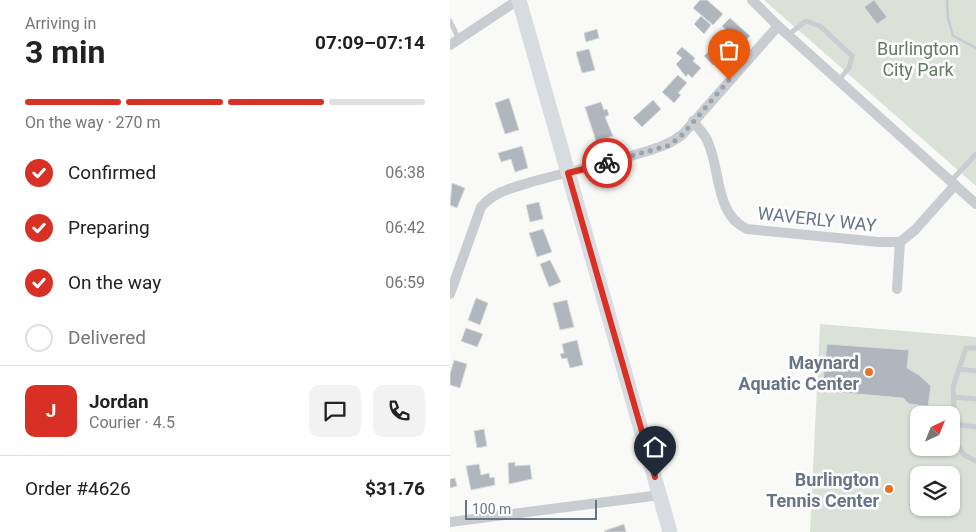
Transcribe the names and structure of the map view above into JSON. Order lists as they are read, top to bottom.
{
  "streets": {
    "street": ["WAVERLY WAY"]
  },
  "parks": ["Burlington City Park"],
  "places": ["Maynard Aquatic Center", "Burlington Tennis Center"],
  "scale_bar": "100 m",
  "north": "top right",
  "page": {
    "heading": ["3 min", "Arriving in", "07:09–07:14"],
    "panel": [
      "Jordan",
      "Courier · 4.5",
      "Order #4626",
      "$31.76"
    ],
    "bar": "On the way · 270 m",
    "list": [
      ["Confirmed", "06:38"],
      ["Preparing", "06:42"],
      ["On the way", "06:59"],
      "Delivered"
    ],
    "round": "J",
    "scale": "100 m"
  }
}
